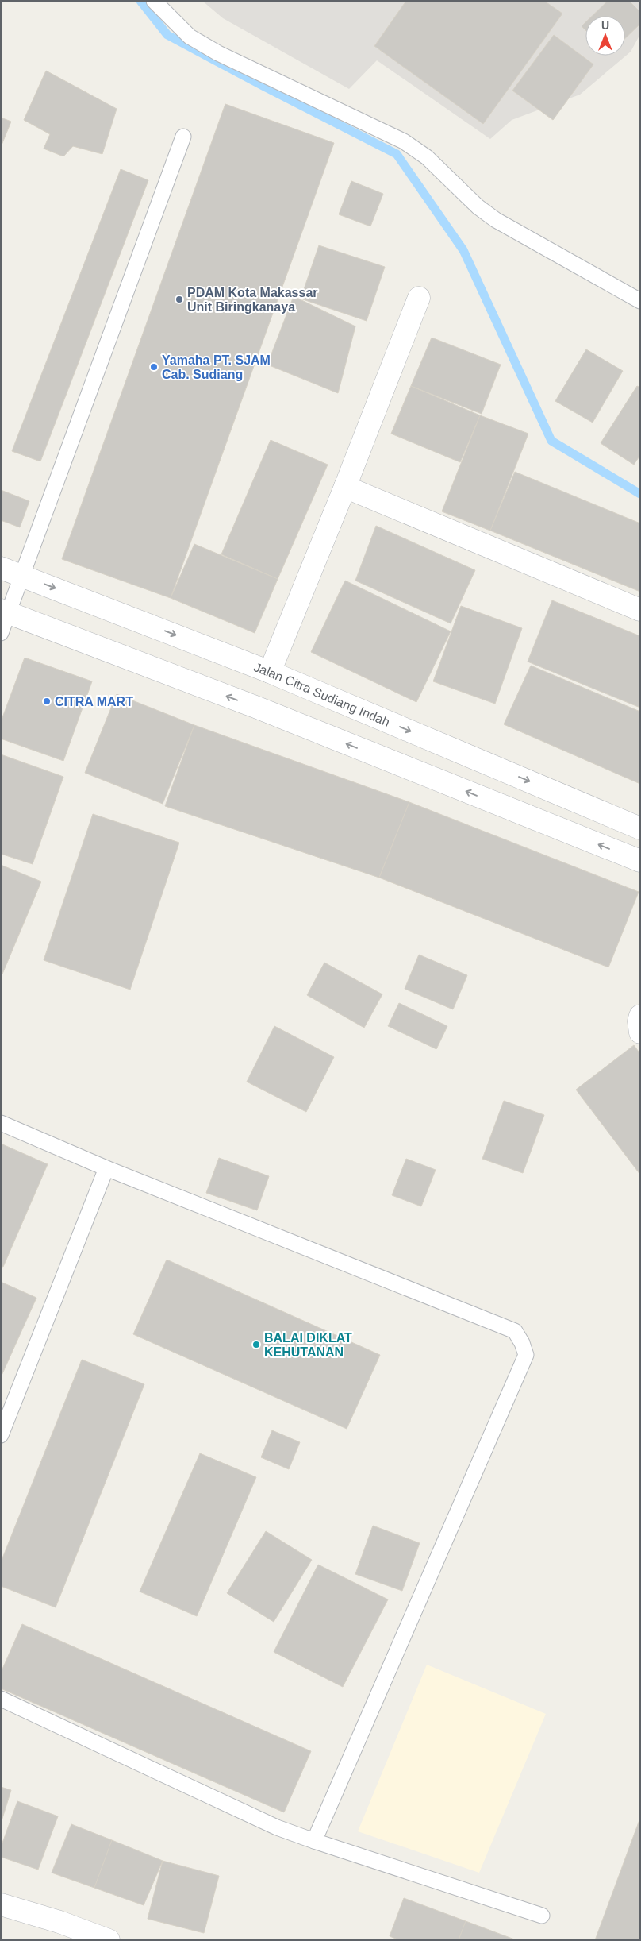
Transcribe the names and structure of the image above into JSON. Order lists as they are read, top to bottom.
{
  "streets": {
    "street": ["Jalan Citra Sudiang Indah"]
  },
  "places": [
    "PDAM Kota Makassar Unit Biringkanaya",
    "Yamaha PT. SJAM Cab. Sudiang",
    "CITRA MART",
    "BALAI DIKLAT KEHUTANAN"
  ],
  "north": "top"
}
